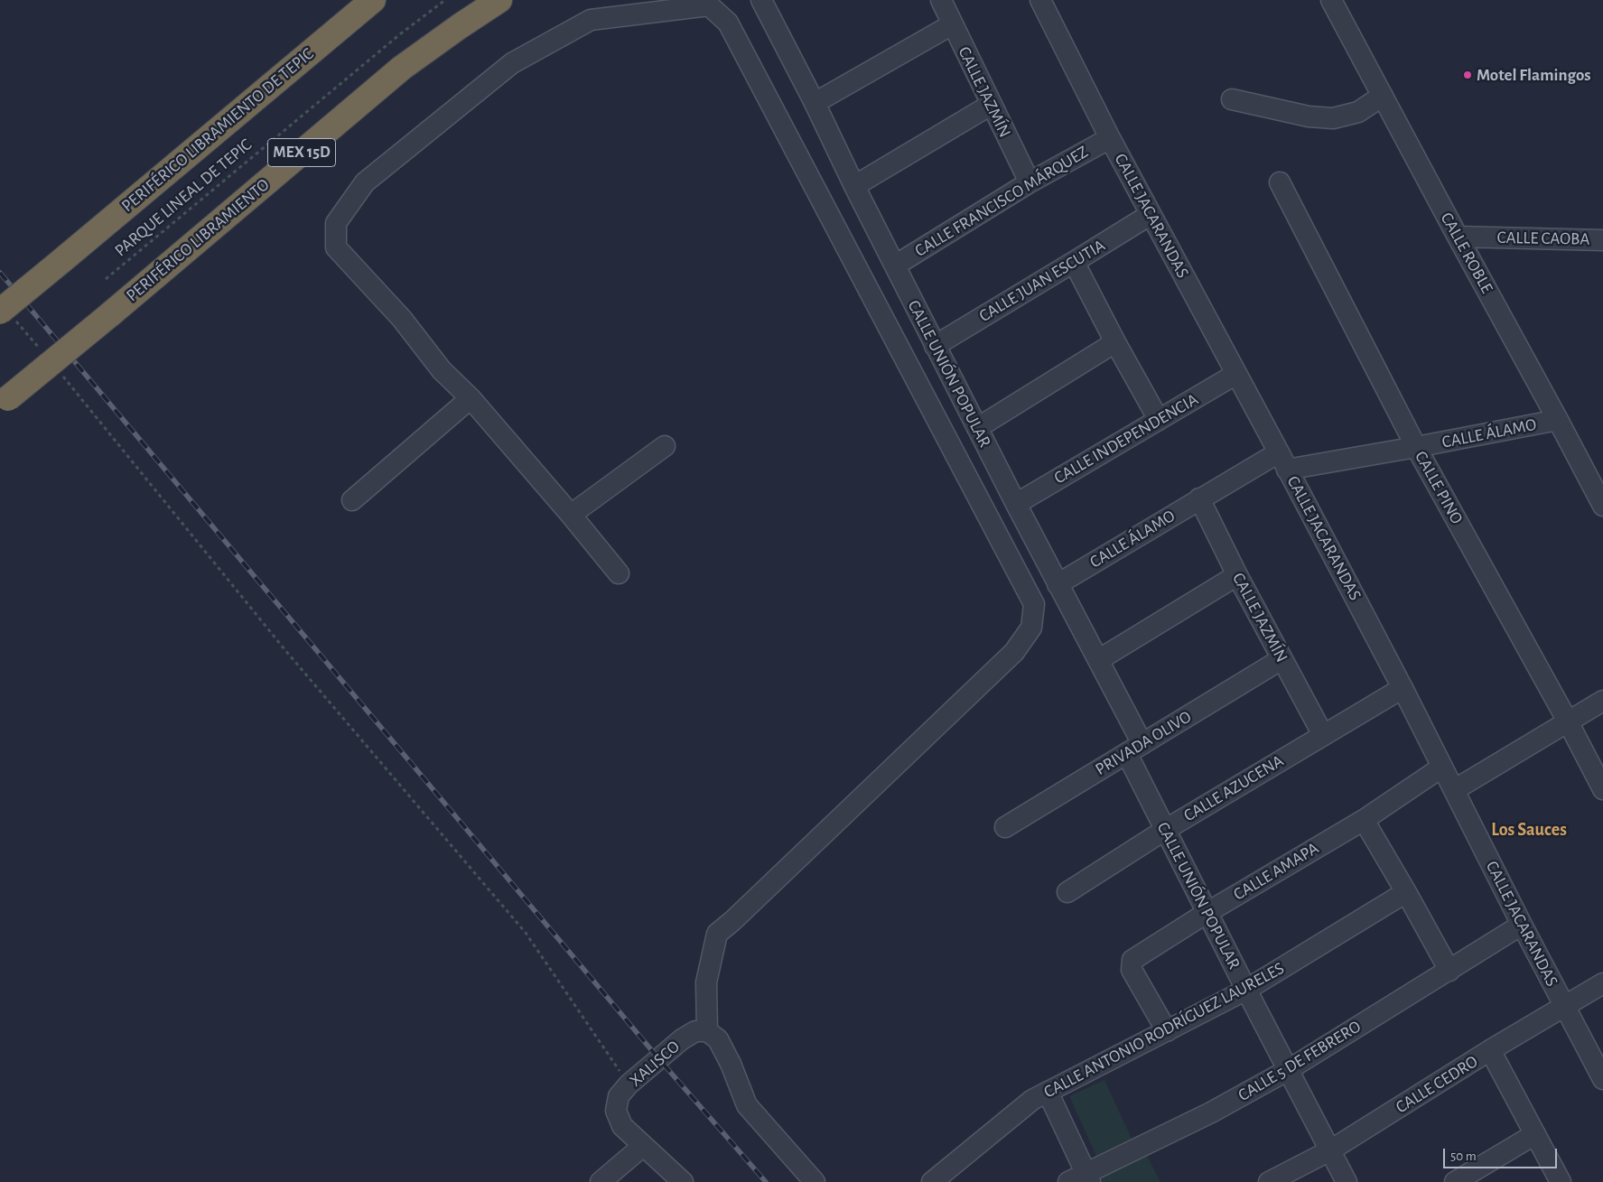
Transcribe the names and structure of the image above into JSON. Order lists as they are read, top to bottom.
{
  "streets": {
    "highway": ["PERIFÉRICO LIBRAMIENTO DE TEPIC", "MEX 15D", "PERIFÉRICO LIBRAMIENTO"],
    "street": [
      "CALLE JAZMÍN",
      "CALLE FRANCISCO MÁRQUEZ",
      "CALLE JACARANDAS",
      "CALLE CAOBA",
      "CALLE ROBLE",
      "CALLE JUAN ESCUTIA",
      "CALLE UNIÓN POPULAR",
      "CALLE ÁLAMO",
      "CALLE INDEPENDENCIA",
      "CALLE PINO",
      "PRIVADA OLIVO",
      "CALLE AZUCENA",
      "CALLE AMAPA",
      "CALLE ANTONIO RODRÍGUEZ LAURELES",
      "CALLE 5 DE FEBRERO",
      "XALISCO",
      "CALLE CEDRO"
    ],
    "path": ["PARQUE LINEAL DE TEPIC"]
  },
  "crossings": [
    ["CALLE JAZMÍN", "CALLE FRANCISCO MÁRQUEZ"],
    ["CALLE JAZMÍN", "CALLE ÁLAMO"],
    ["CALLE JAZMÍN", "PRIVADA OLIVO"],
    ["CALLE JAZMÍN", "CALLE AZUCENA"],
    ["CALLE FRANCISCO MÁRQUEZ", "CALLE JACARANDAS"],
    ["CALLE FRANCISCO MÁRQUEZ", "CALLE UNIÓN POPULAR"],
    ["CALLE JACARANDAS", "CALLE JUAN ESCUTIA"],
    ["CALLE JACARANDAS", "CALLE ÁLAMO"],
    ["CALLE JACARANDAS", "CALLE INDEPENDENCIA"],
    ["CALLE JACARANDAS", "CALLE AZUCENA"],
    ["CALLE JACARANDAS", "CALLE AMAPA"],
    ["CALLE JACARANDAS", "CALLE 5 DE FEBRERO"],
    ["CALLE JACARANDAS", "CALLE CEDRO"],
    ["CALLE CAOBA", "CALLE ROBLE"],
    ["CALLE ROBLE", "CALLE ÁLAMO"],
    ["CALLE JUAN ESCUTIA", "CALLE UNIÓN POPULAR"],
    ["CALLE UNIÓN POPULAR", "CALLE ÁLAMO"],
    ["CALLE UNIÓN POPULAR", "CALLE INDEPENDENCIA"],
    ["CALLE UNIÓN POPULAR", "PRIVADA OLIVO"],
    ["CALLE UNIÓN POPULAR", "CALLE AZUCENA"],
    ["CALLE UNIÓN POPULAR", "CALLE AMAPA"],
    ["CALLE UNIÓN POPULAR", "CALLE ANTONIO RODRÍGUEZ LAURELES"],
    ["CALLE UNIÓN POPULAR", "CALLE 5 DE FEBRERO"],
    ["CALLE UNIÓN POPULAR", "CALLE CEDRO"],
    ["CALLE ÁLAMO", "CALLE PINO"],
    ["CALLE AMAPA", "CALLE ANTONIO RODRÍGUEZ LAURELES"]
  ],
  "districts": ["Los Sauces"],
  "places": ["Motel Flamingos"],
  "scale_bar": "50 m"
}
